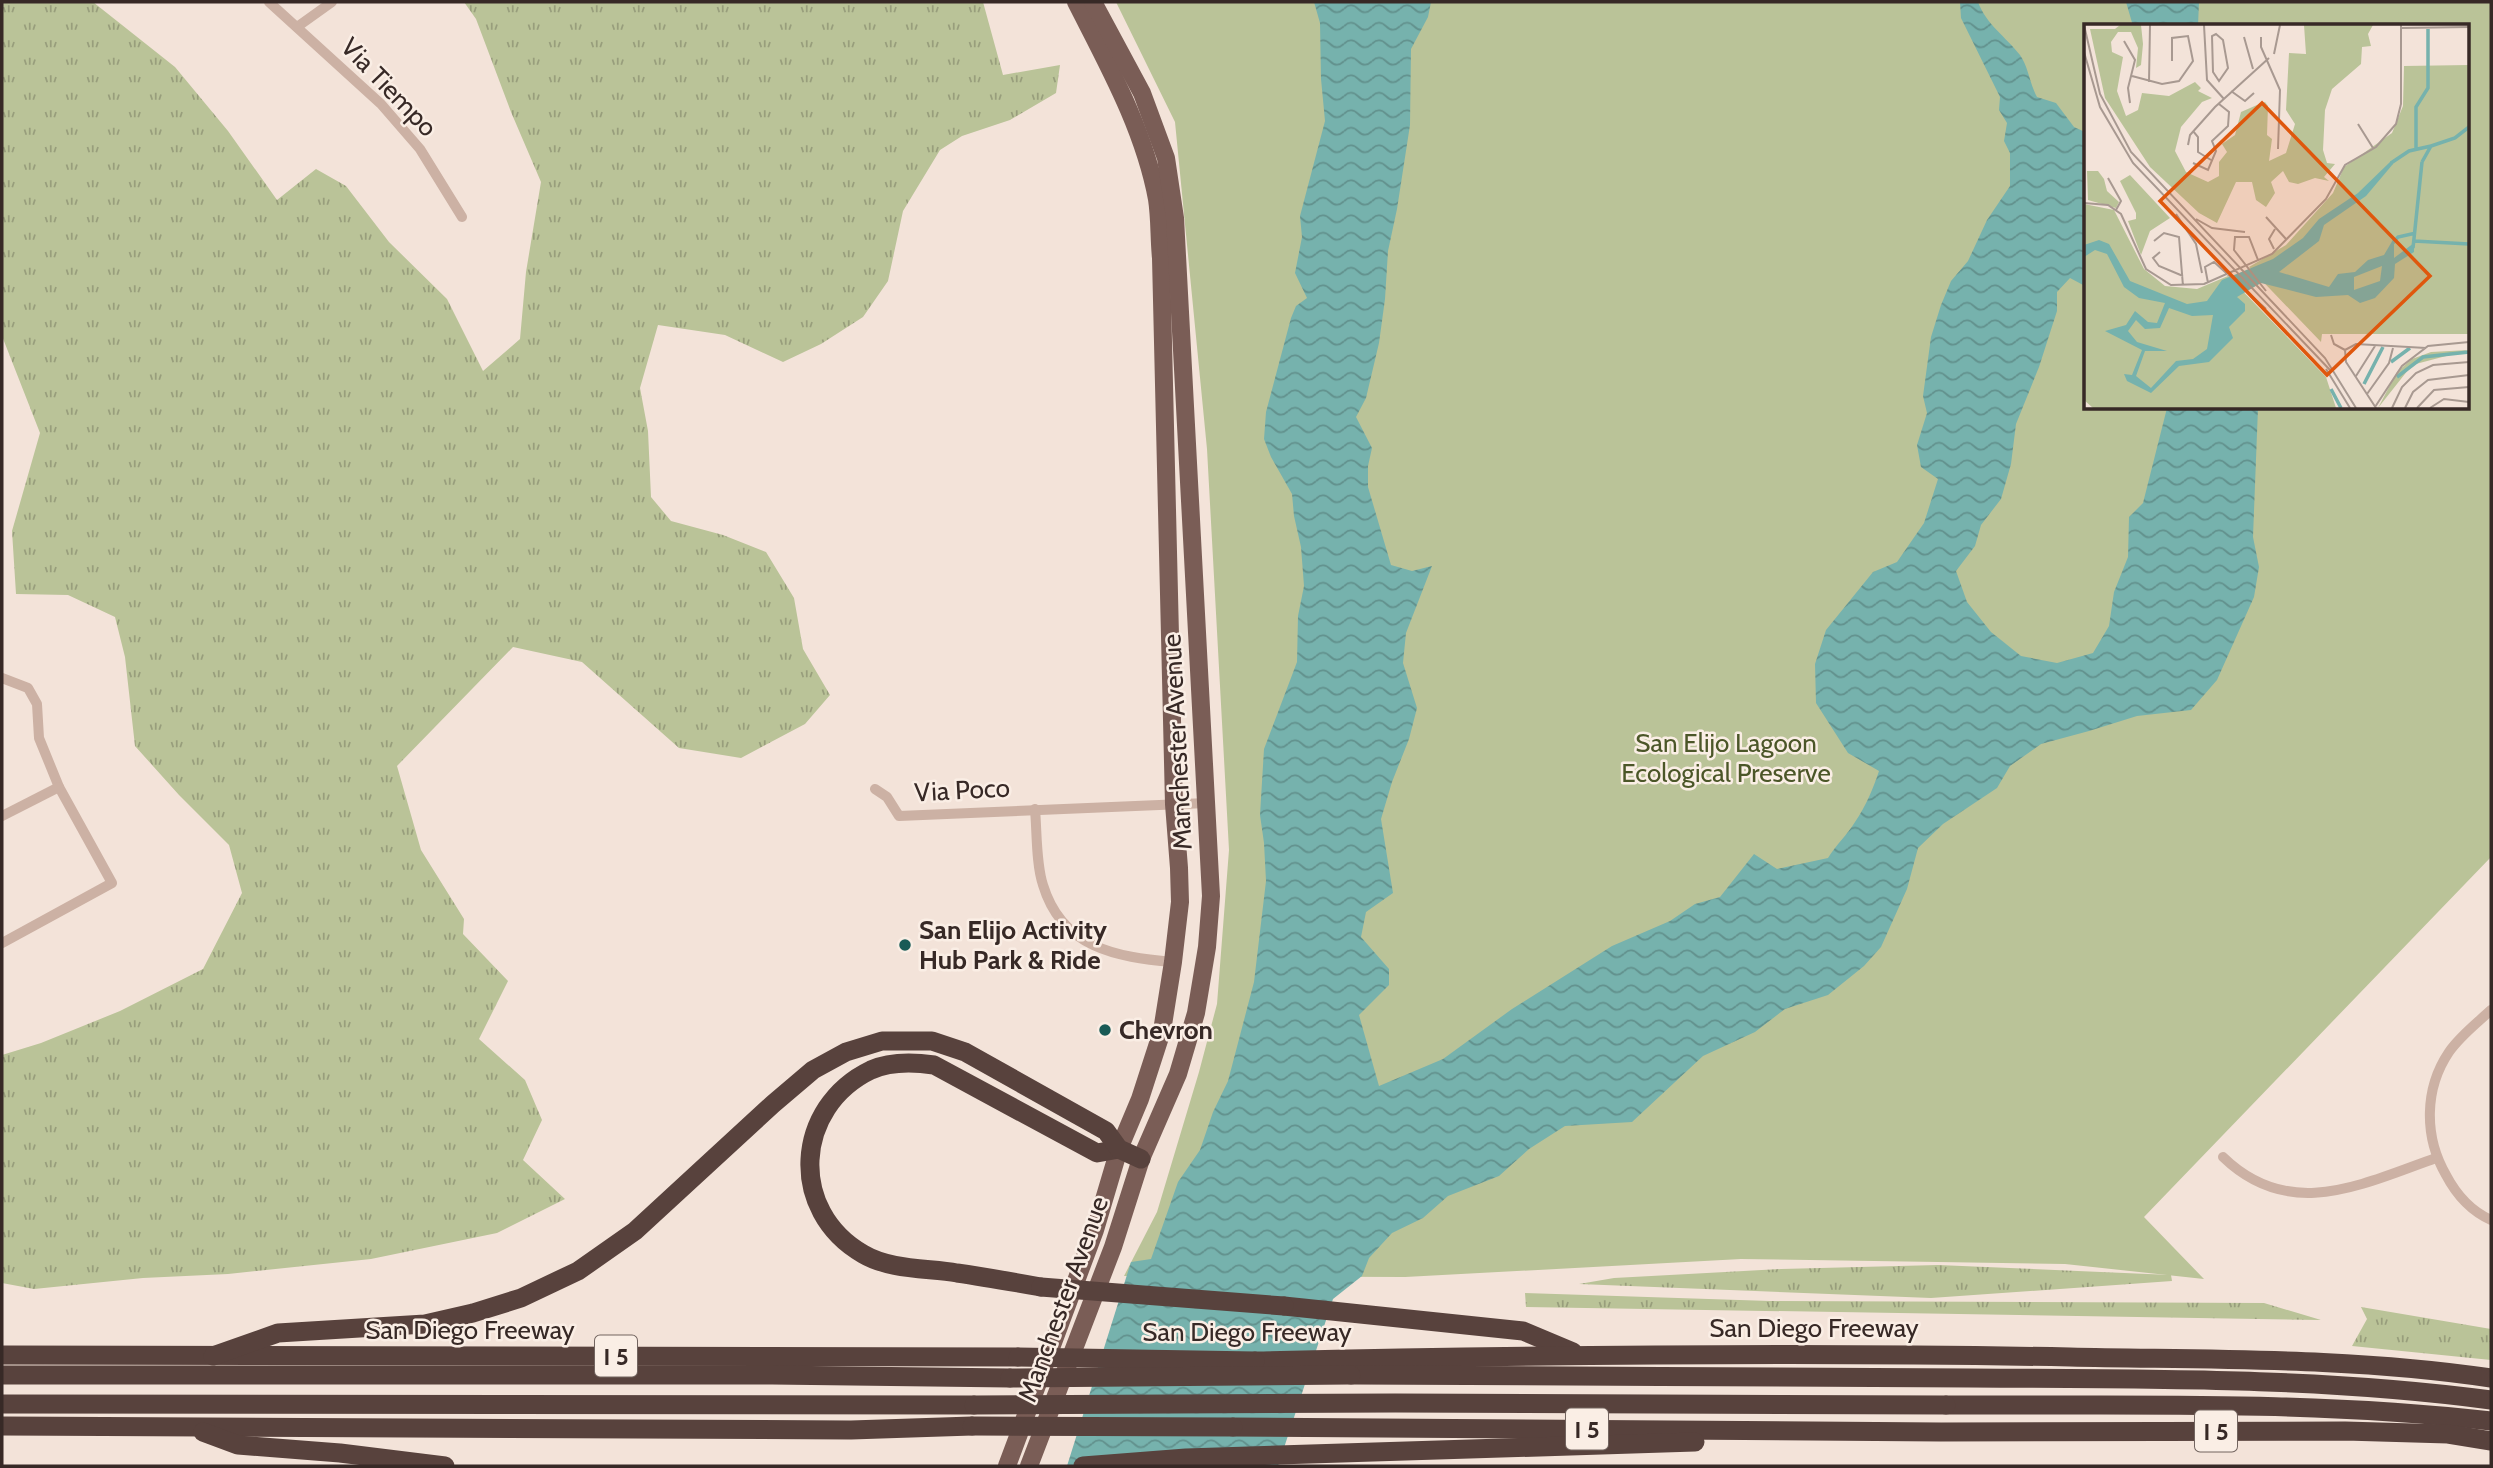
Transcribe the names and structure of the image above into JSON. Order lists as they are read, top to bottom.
{
  "streets": {
    "highway": ["San Diego Freeway", "I 5"],
    "main road": ["Manchester Avenue"],
    "street": ["Via Tiempo", "Via Poco"]
  },
  "crossings": [
    ["Manchester Avenue", "Via Poco"]
  ],
  "parks": ["San Elijo Lagoon Ecological Preserve"],
  "places": ["San Elijo Activity Hub Park & Ride", "Chevron"]
}
